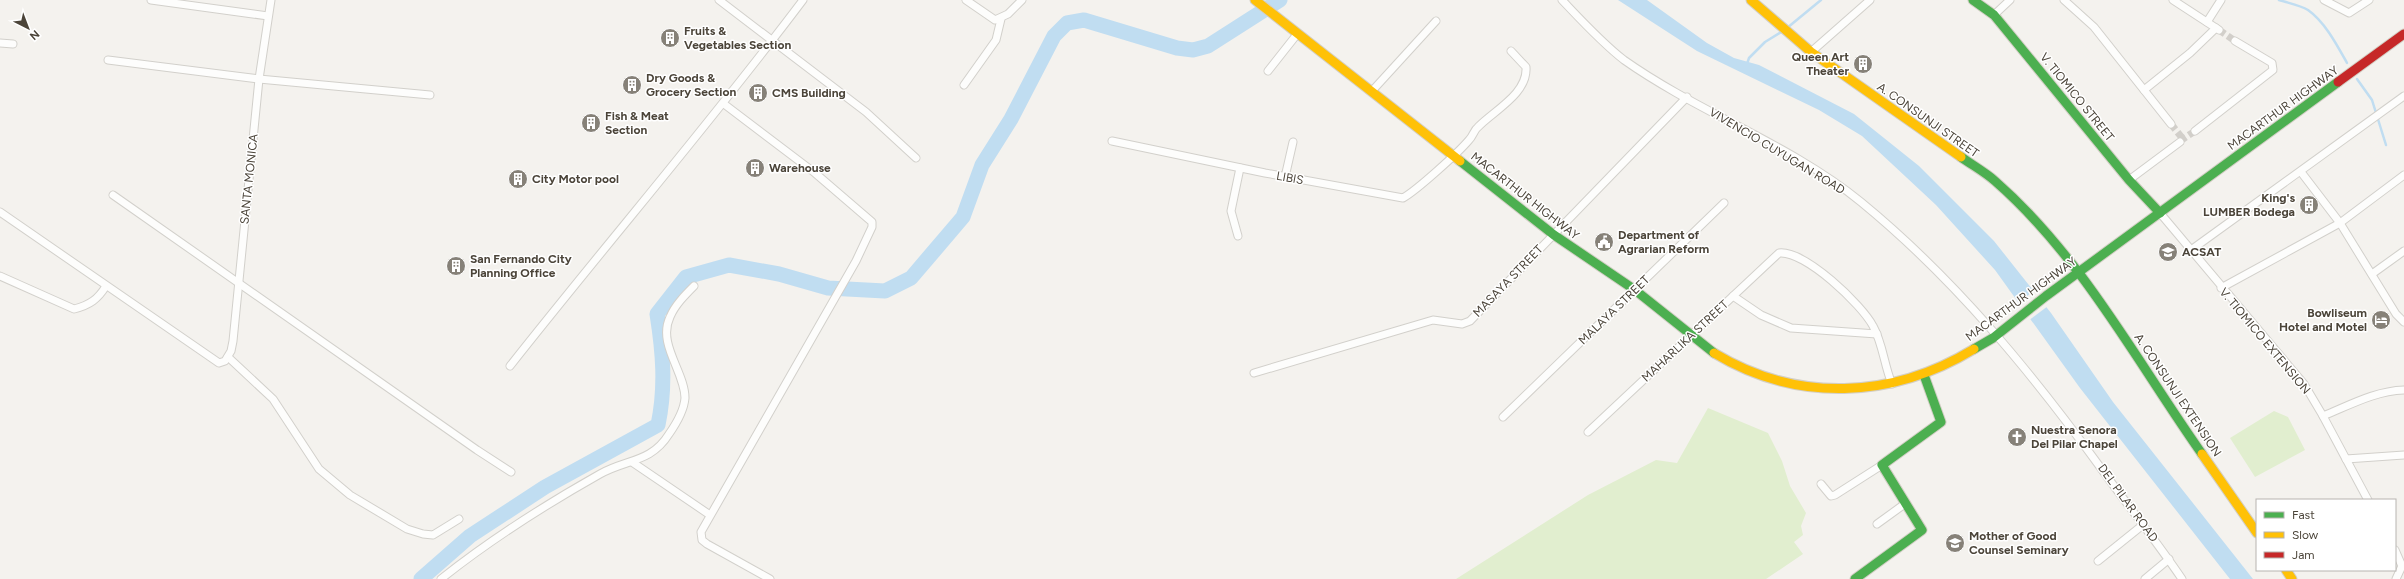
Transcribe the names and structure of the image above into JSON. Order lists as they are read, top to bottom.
{
  "streets": {
    "main road": [
      "V. TIOMICO STREET",
      "MACARTHUR HIGHWAY",
      "A. CONSUNJI STREET",
      "A. CONSUNJI EXTENSION"
    ],
    "street": [
      "VIVENCIO CUYUGAN ROAD",
      "LIBIS",
      "SANTA MONICA",
      "MASAYA STREET",
      "MALAYA STREET",
      "MAHARLIKA STREET",
      "V. TIOMICO EXTENSION",
      "DEL PILAR ROAD"
    ]
  },
  "crossings": [
    ["V. TIOMICO STREET", "MACARTHUR HIGHWAY"],
    ["V. TIOMICO STREET", "V. TIOMICO EXTENSION"],
    ["MACARTHUR HIGHWAY", "A. CONSUNJI STREET"],
    ["MACARTHUR HIGHWAY", "VIVENCIO CUYUGAN ROAD"],
    ["MACARTHUR HIGHWAY", "LIBIS"],
    ["MACARTHUR HIGHWAY", "MASAYA STREET"],
    ["MACARTHUR HIGHWAY", "MALAYA STREET"],
    ["MACARTHUR HIGHWAY", "MAHARLIKA STREET"],
    ["MACARTHUR HIGHWAY", "V. TIOMICO EXTENSION"],
    ["MACARTHUR HIGHWAY", "A. CONSUNJI EXTENSION"],
    ["MACARTHUR HIGHWAY", "DEL PILAR ROAD"],
    ["A. CONSUNJI STREET", "A. CONSUNJI EXTENSION"],
    ["VIVENCIO CUYUGAN ROAD", "MASAYA STREET"],
    ["VIVENCIO CUYUGAN ROAD", "DEL PILAR ROAD"]
  ],
  "places": {
    "building": [
      "Fruits & Vegetables Section",
      "Queen Art Theater",
      "Dry Goods & Grocery Section",
      "CMS Building",
      "Fish & Meat Section",
      "Warehouse",
      "City Motor pool",
      "King's LUMBER Bodega",
      "San Fernando City Planning Office"
    ],
    "public building": ["Department of Agrarian Reform"],
    "school or university": ["ACSAT", "Mother of Good Counsel Seminary"],
    "hotel": ["Bowliseum Hotel and Motel"],
    "church": ["Nuestra Senora Del Pilar Chapel"]
  },
  "legend": ["Fast", "Slow", "Jam"],
  "north": "bottom right"
}
